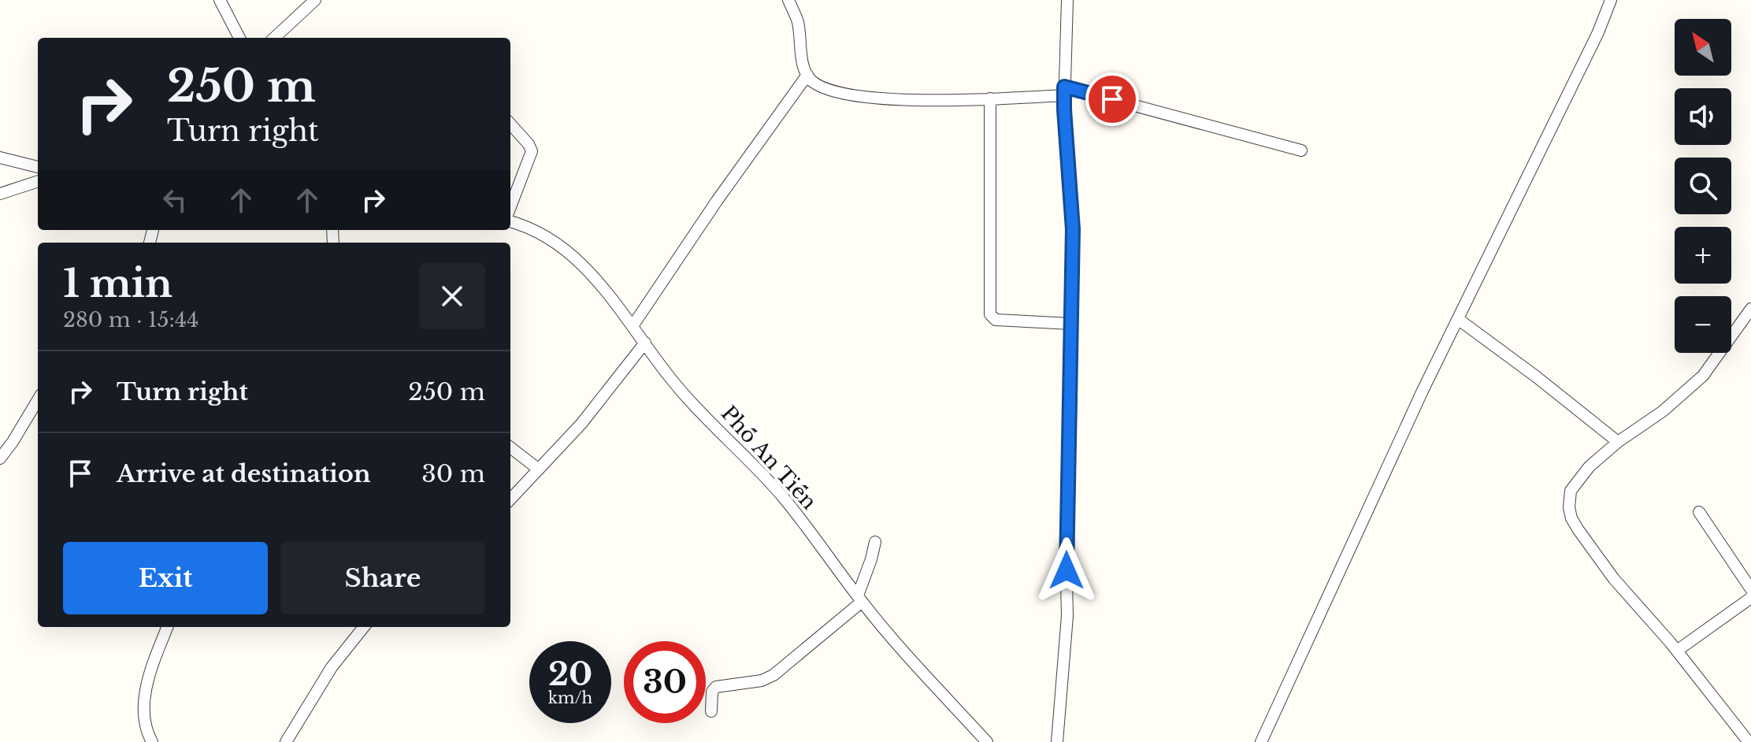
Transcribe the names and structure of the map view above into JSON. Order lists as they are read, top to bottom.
{
  "streets": {
    "street": ["Phố An Tiến"]
  },
  "north": "top left",
  "page": {
    "map_buttons": ["+", "−"],
    "turn": ["250 m", "Turn right"],
    "heading": ["1 min", "280 m · 15:44"],
    "list": [
      {
        "name": "Turn right",
        "value": "250 m"
      },
      {
        "name": "Arrive at destination",
        "value": "30 m"
      }
    ],
    "buttons": ["Exit", "Share"],
    "speed": "20 km/h",
    "limit": "30"
  }
}
